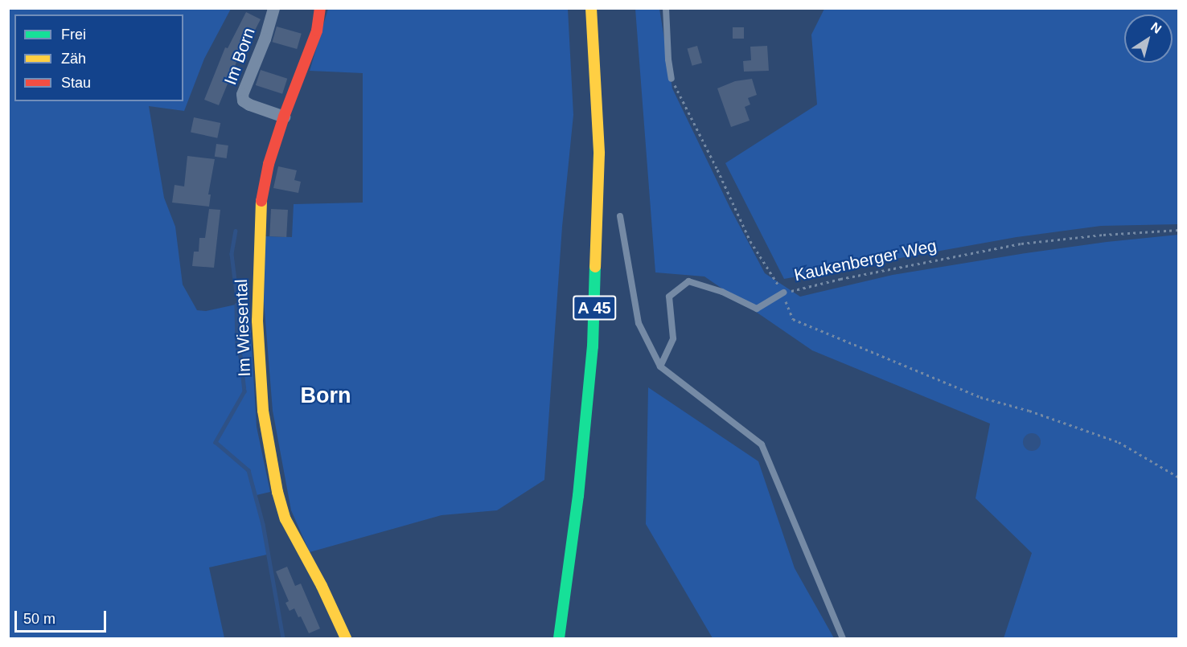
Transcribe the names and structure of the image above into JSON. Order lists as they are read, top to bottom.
{
  "streets": {
    "main road": ["A 45", "Im Wiesental"],
    "street": ["Im Born"],
    "path": ["Kaukenberger Weg"]
  },
  "crossings": [
    ["Im Born", "Im Wiesental"]
  ],
  "districts": ["Born"],
  "legend": ["Frei", "Zäh", "Stau"],
  "scale_bar": "50 m",
  "north": "top right"
}
